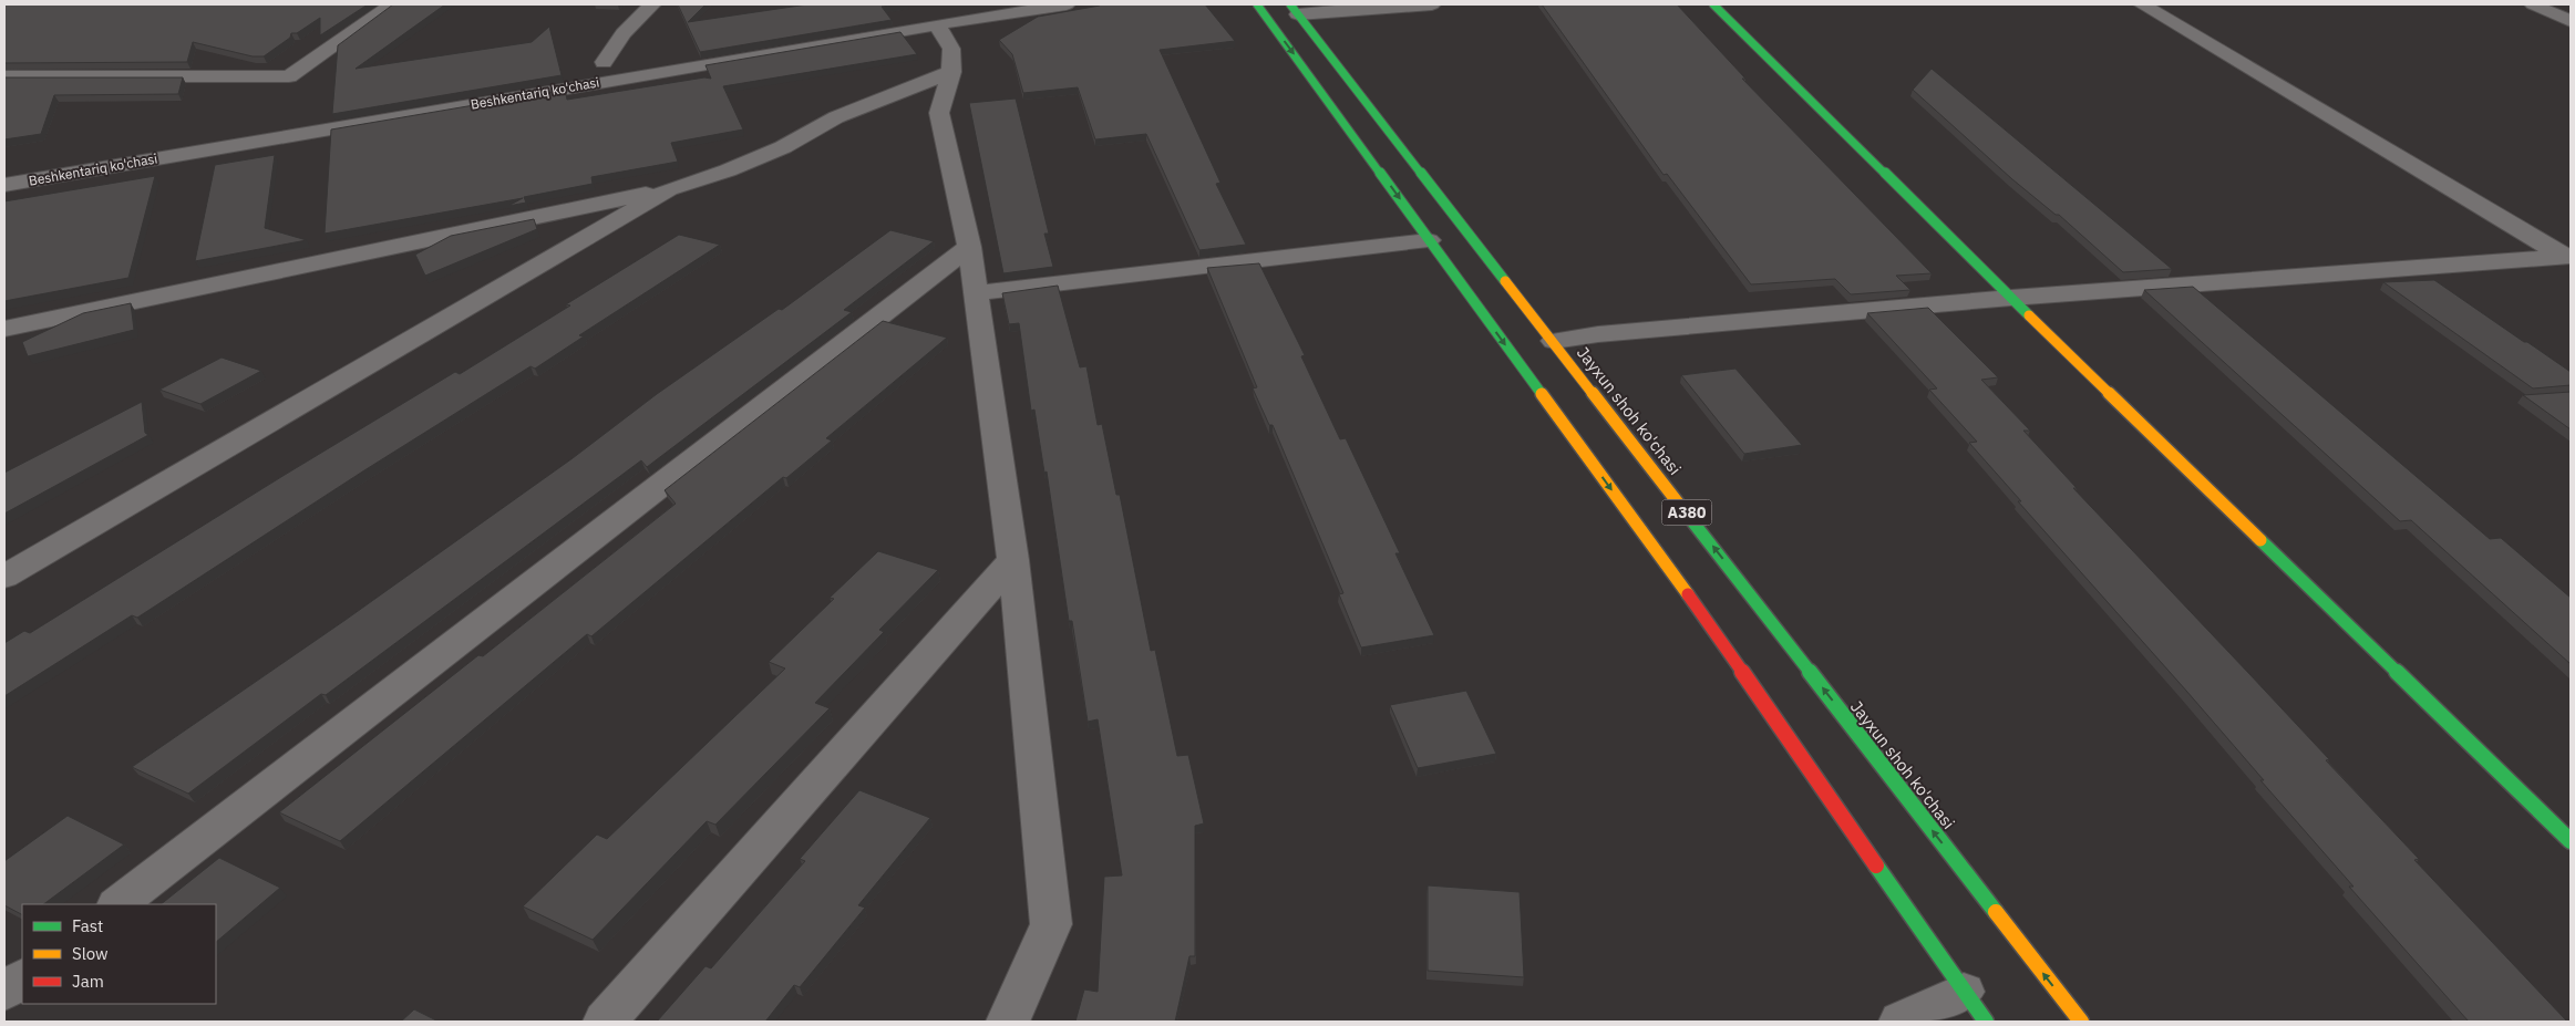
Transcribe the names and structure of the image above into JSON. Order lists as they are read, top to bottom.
{
  "streets": {
    "main road": ["Jayxun shoh ko'chasi", "A380"],
    "street": ["Beshkentariq ko'chasi"]
  },
  "legend": ["Fast", "Slow", "Jam"]
}
